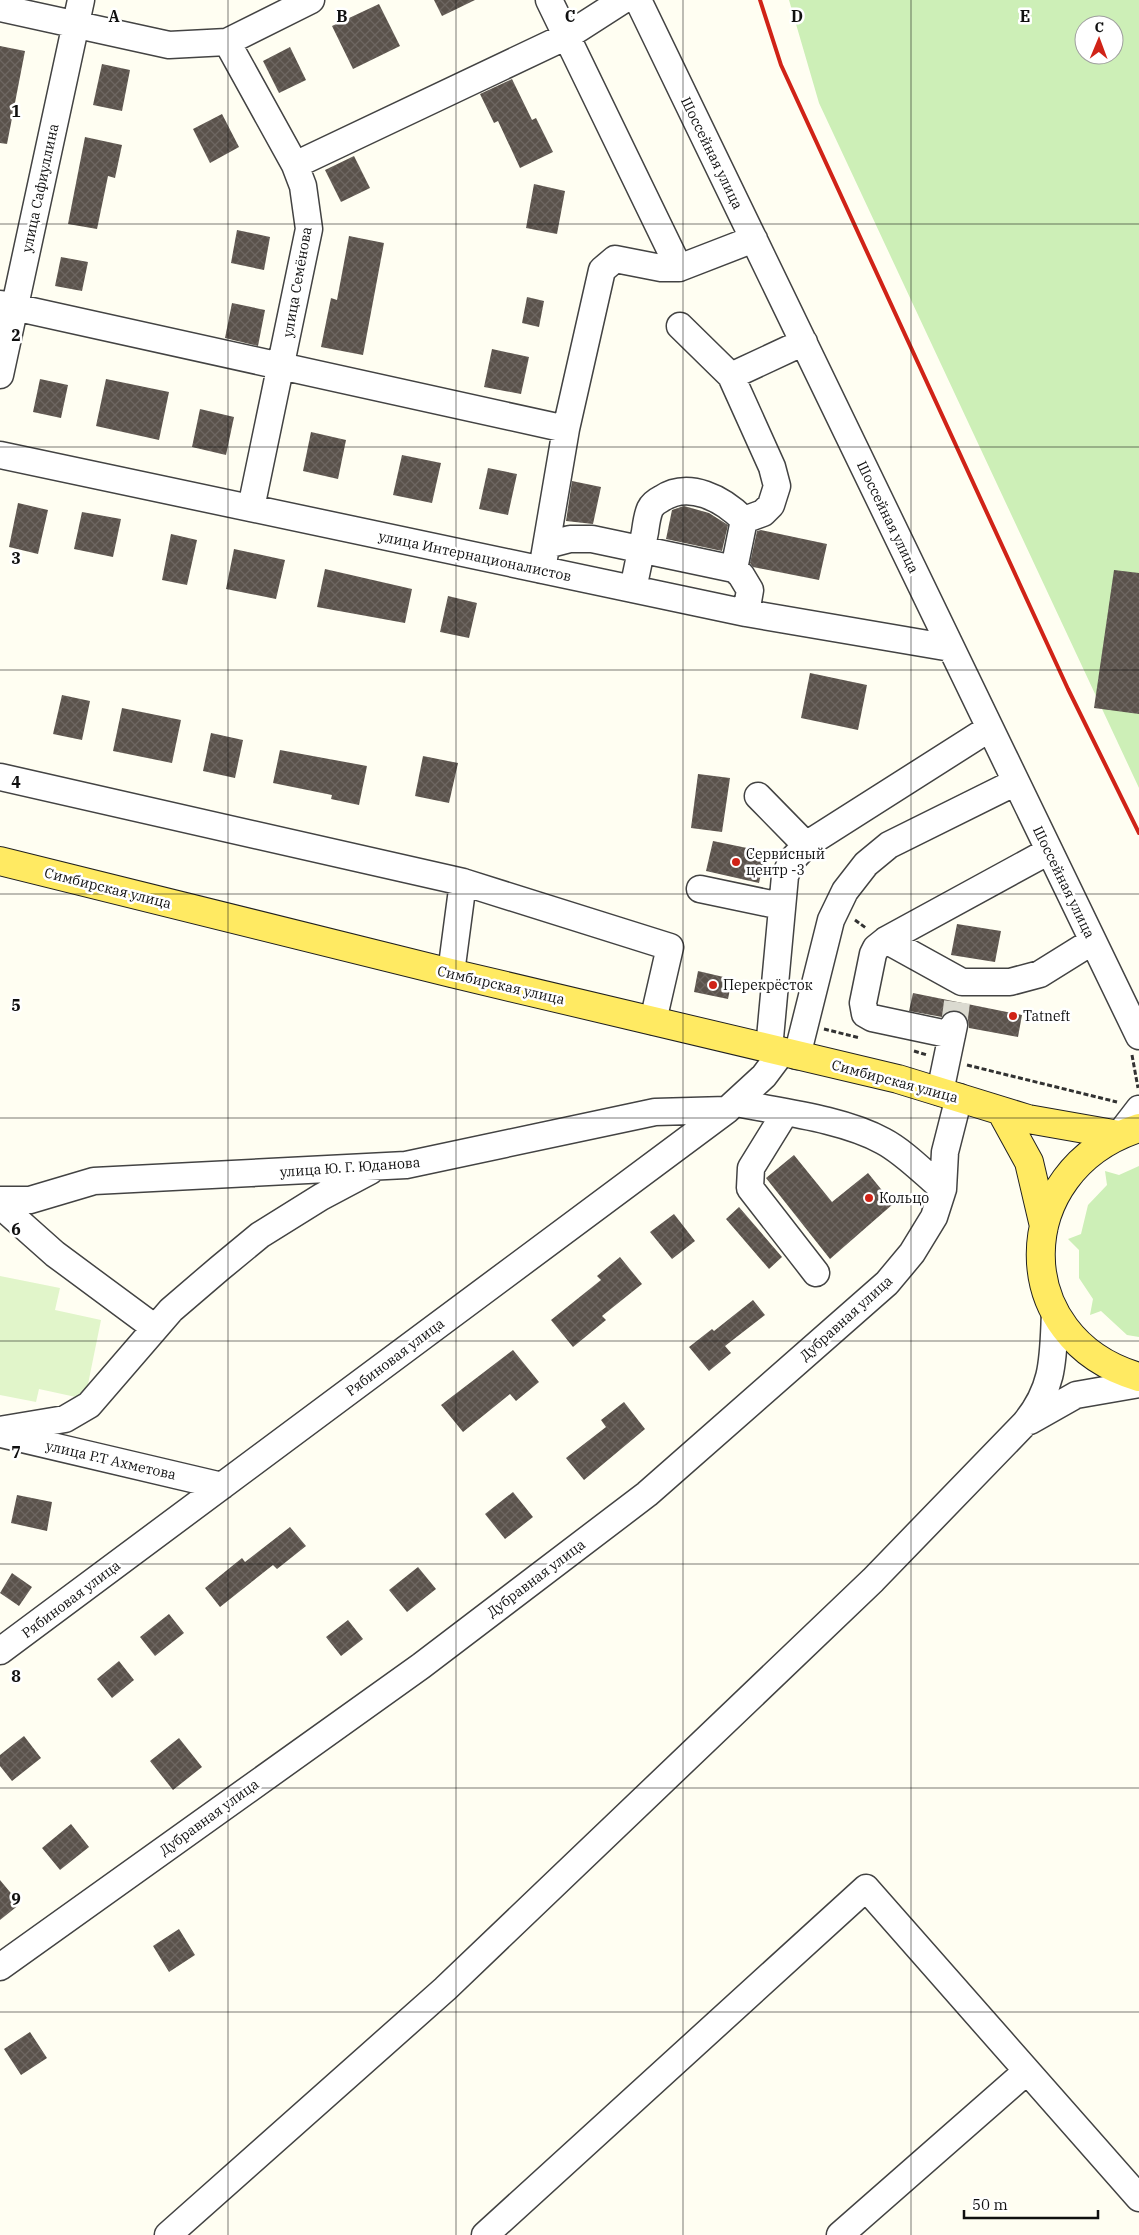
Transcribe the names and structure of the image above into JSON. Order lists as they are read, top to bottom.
{
  "streets": {
    "main road": ["Симбирская улица"],
    "street": [
      "Шоссейная улица",
      "улица Сафиуллина",
      "улица Семёнова",
      "улица Интернационалистов",
      "улица Ю. Г. Юданова",
      "Дубравная улица",
      "Рябиновая улица",
      "улица Р.Т Ахметова"
    ]
  },
  "crossings": [
    ["Шоссейная улица", "улица Интернационалистов"],
    ["улица Семёнова", "улица Интернационалистов"],
    ["Симбирская улица", "Дубравная улица"],
    ["Симбирская улица", "Рябиновая улица"],
    ["улица Ю. Г. Юданова", "Дубравная улица"],
    ["улица Ю. Г. Юданова", "Рябиновая улица"],
    ["Рябиновая улица", "улица Р.Т Ахметова"]
  ],
  "places": [
    "Сервисный центр -3",
    "Перекрёсток",
    "Tatneft",
    "Кольцо"
  ],
  "scale_bar": "50 m",
  "north": "top",
  "grid": {
    "columns": [
      "A",
      "B",
      "C",
      "D",
      "E"
    ],
    "rows": [
      "1",
      "2",
      "3",
      "4",
      "5",
      "6",
      "7",
      "8",
      "9"
    ]
  }
}
